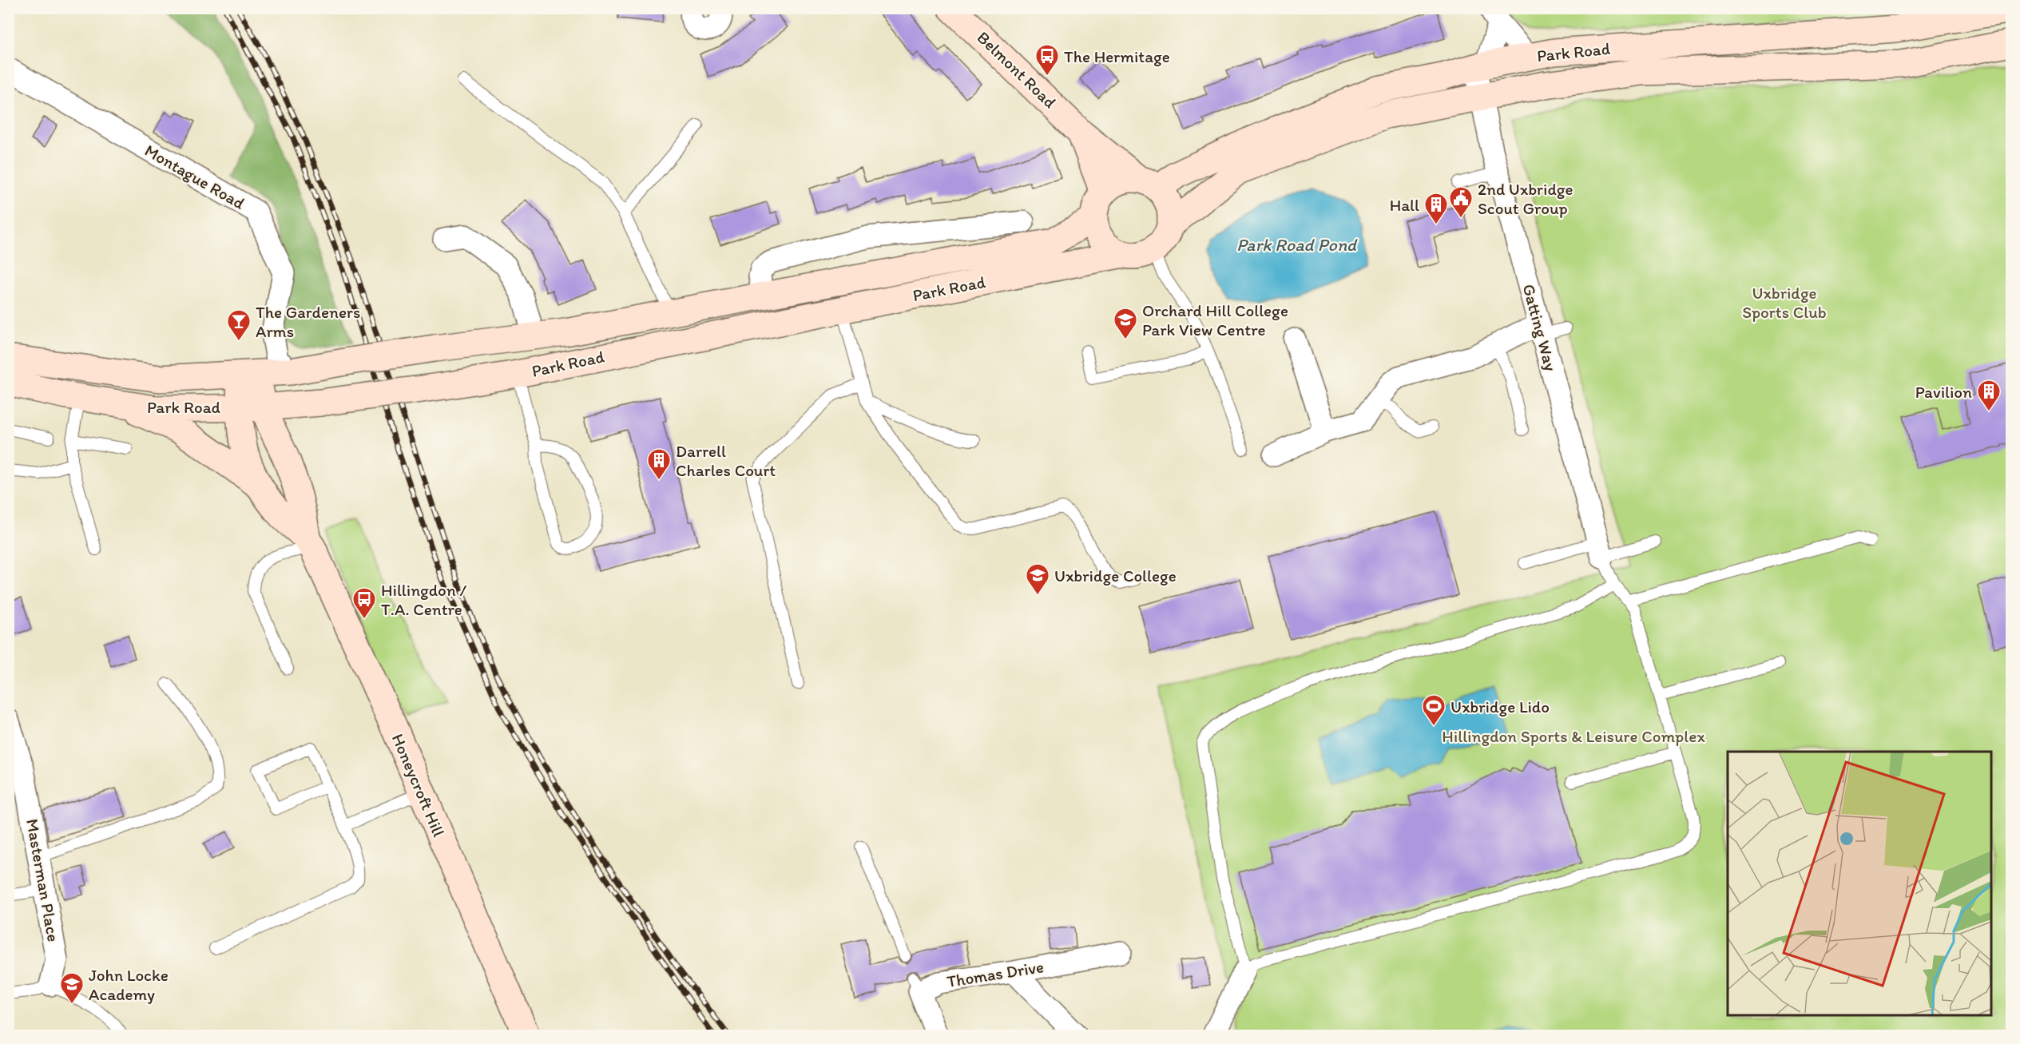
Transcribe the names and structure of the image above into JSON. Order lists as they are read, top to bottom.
{
  "streets": {
    "main road": ["Park Road", "Belmont Road", "Honeycroft Hill"],
    "street": [
      "Montague Road",
      "Gatting Way",
      "Masterman Place",
      "Thomas Drive"
    ]
  },
  "crossings": [
    ["Park Road", "Belmont Road"],
    ["Park Road", "Montague Road"],
    ["Park Road", "Gatting Way"],
    ["Park Road", "Honeycroft Hill"]
  ],
  "water": ["Park Road Pond"],
  "parks": ["Uxbridge Sports Club", "Hillingdon Sports & Leisure Complex"],
  "places": {
    "bus stop": ["The Hermitage", "Hillingdon / T.A. Centre"],
    "public building": ["2nd Uxbridge Scout Group"],
    "building": ["Hall", "Pavilion", "Darrell Charles Court"],
    "school or university": ["Orchard Hill College Park View Centre", "Uxbridge College", "John Locke Academy"],
    "bar": ["The Gardeners Arms"],
    "sports": ["Uxbridge Lido"]
  }
}
